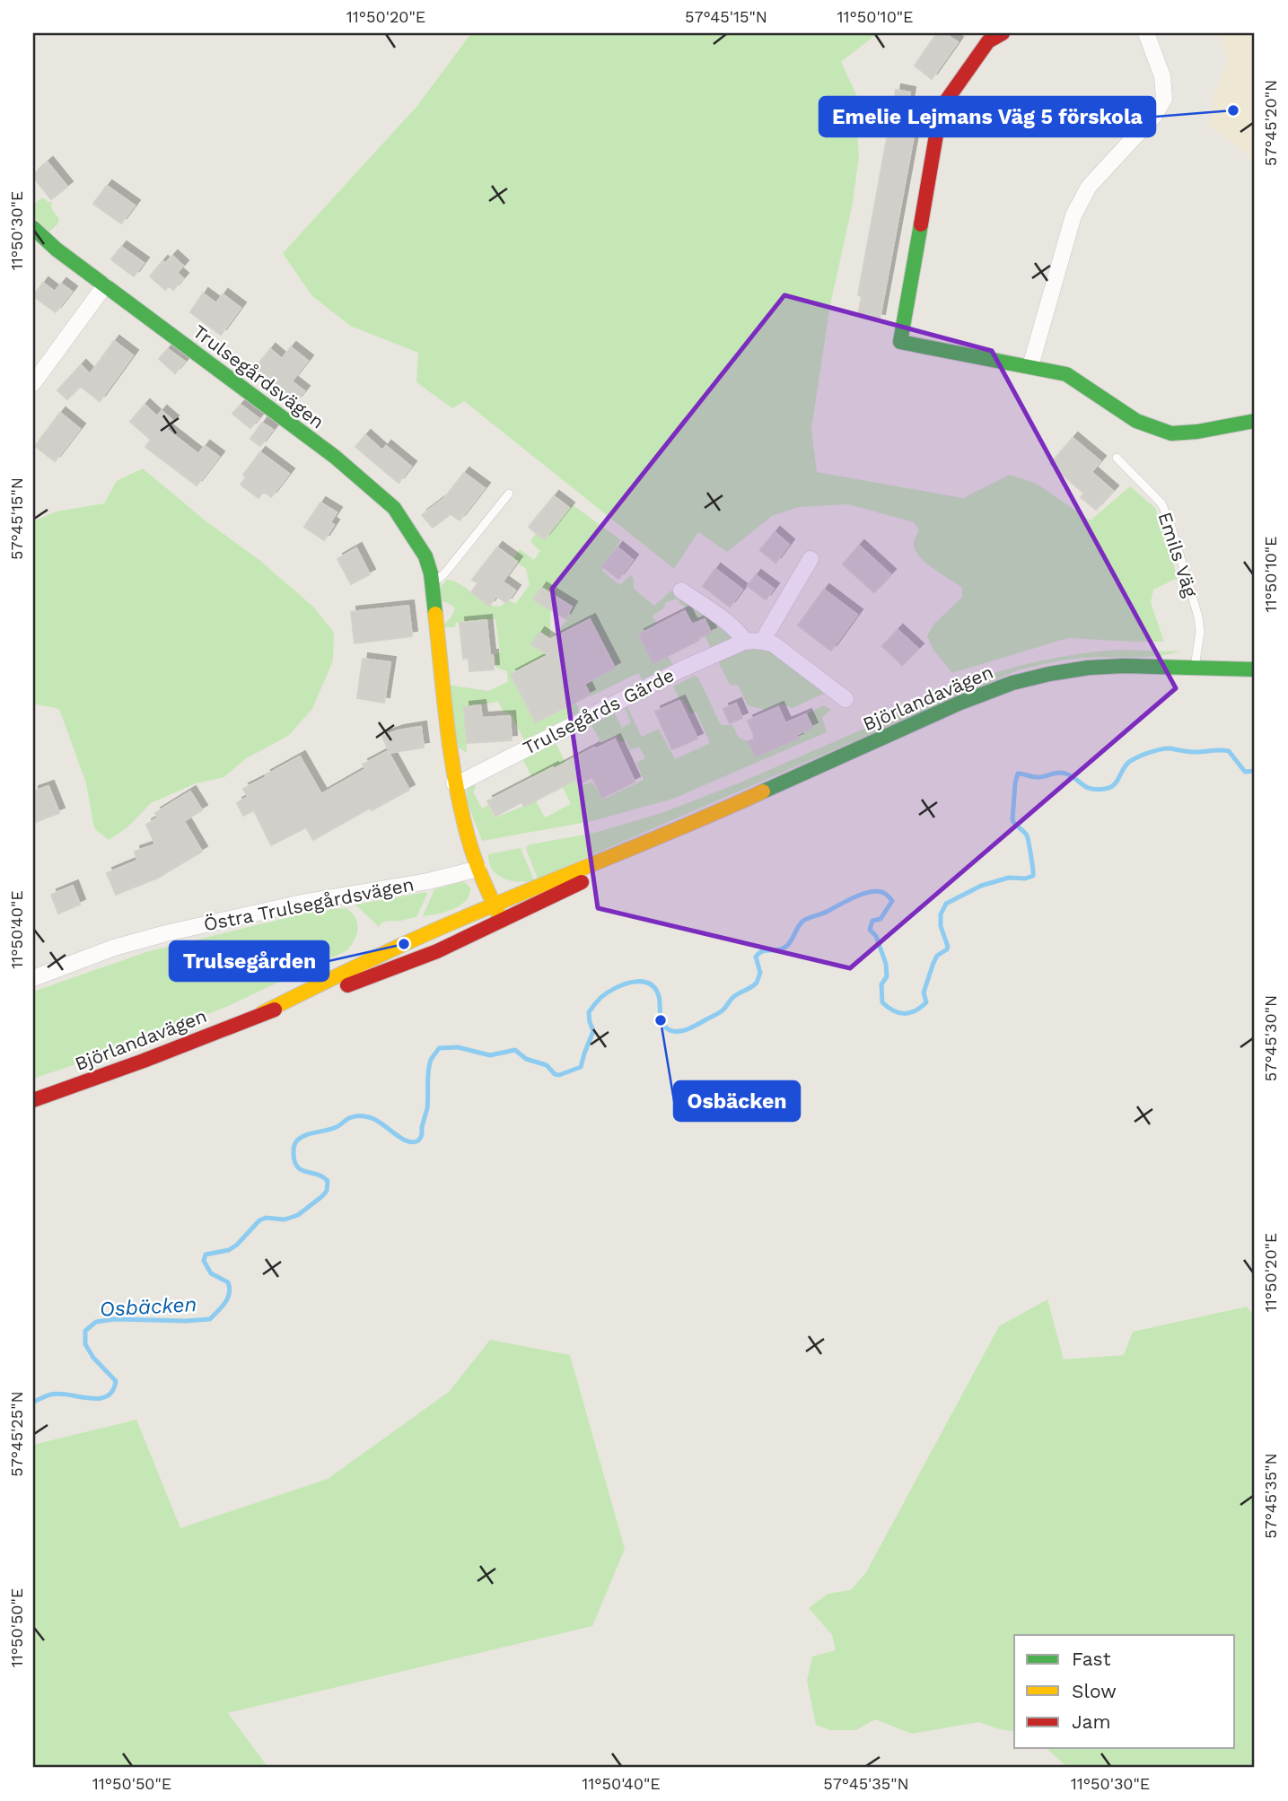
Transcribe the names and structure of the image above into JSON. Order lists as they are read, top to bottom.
{
  "streets": {
    "street": [
      "Trulsegårdsvägen",
      "Björlandavägen",
      "Trulsegårds Gärde",
      "Östra Trulsegårdsvägen"
    ],
    "lane": ["Emils Väg"]
  },
  "crossings": [
    ["Trulsegårdsvägen", "Björlandavägen"],
    ["Trulsegårdsvägen", "Trulsegårds Gärde"],
    ["Trulsegårdsvägen", "Östra Trulsegårdsvägen"],
    ["Emils Väg", "Björlandavägen"]
  ],
  "water": ["Osbäcken"],
  "places": ["Emelie Lejmans Väg 5 förskola", "Trulsegården", "Osbäcken"],
  "legend": ["Fast", "Slow", "Jam"],
  "coordinates": [
    "11°50'20\"E",
    "57°45'15\"N",
    "11°50'10\"E",
    "57°45'20\"N",
    "11°50'30\"E",
    "11°50'40\"E",
    "57°45'30\"N",
    "57°45'25\"N",
    "57°45'35\"N",
    "11°50'50\"E"
  ]
}
